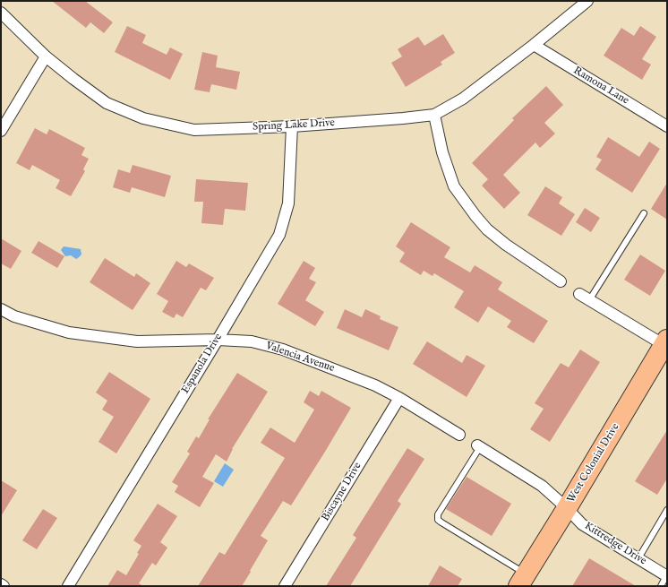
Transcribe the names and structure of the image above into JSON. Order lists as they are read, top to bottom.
{
  "streets": {
    "highway": ["West Colonial Drive"],
    "street": [
      "Ramona Lane",
      "Spring Lake Drive",
      "Valencia Avenue",
      "Espanola Drive",
      "Biscayne Drive",
      "Kittredge Drive"
    ]
  },
  "crossings": [
    ["Ramona Lane", "Spring Lake Drive"],
    ["Spring Lake Drive", "Espanola Drive"],
    ["Valencia Avenue", "Espanola Drive"],
    ["Valencia Avenue", "Biscayne Drive"],
    ["West Colonial Drive", "Kittredge Drive"]
  ]
}
